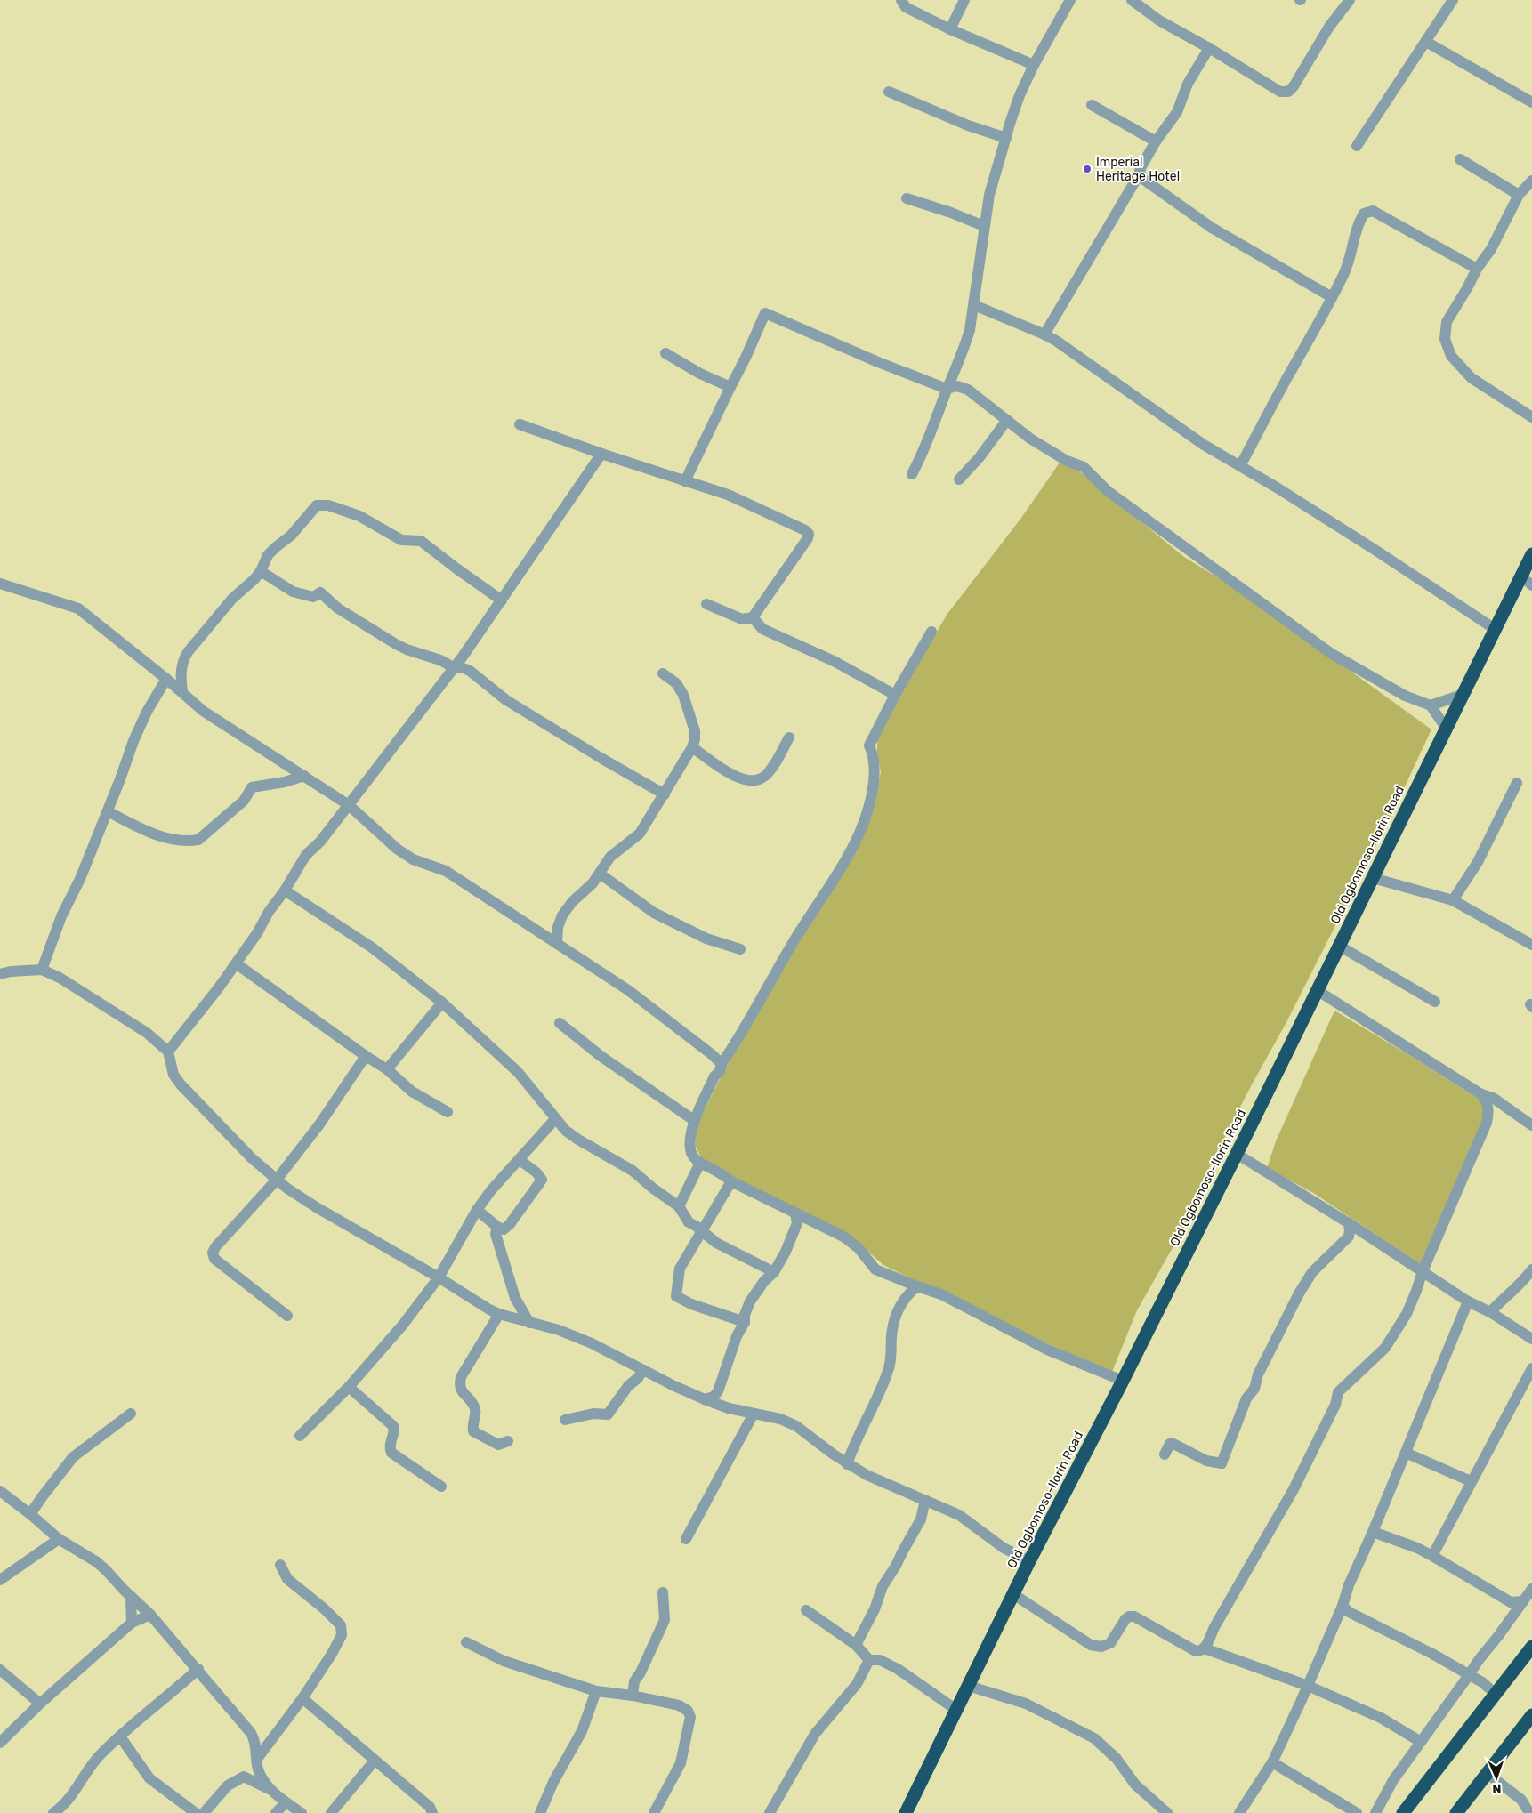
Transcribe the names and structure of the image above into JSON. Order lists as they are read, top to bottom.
{
  "streets": {
    "highway": ["Old Ogbomoso-Ilorin Road"]
  },
  "places": ["Imperial Heritage Hotel"],
  "north": "bottom"
}
